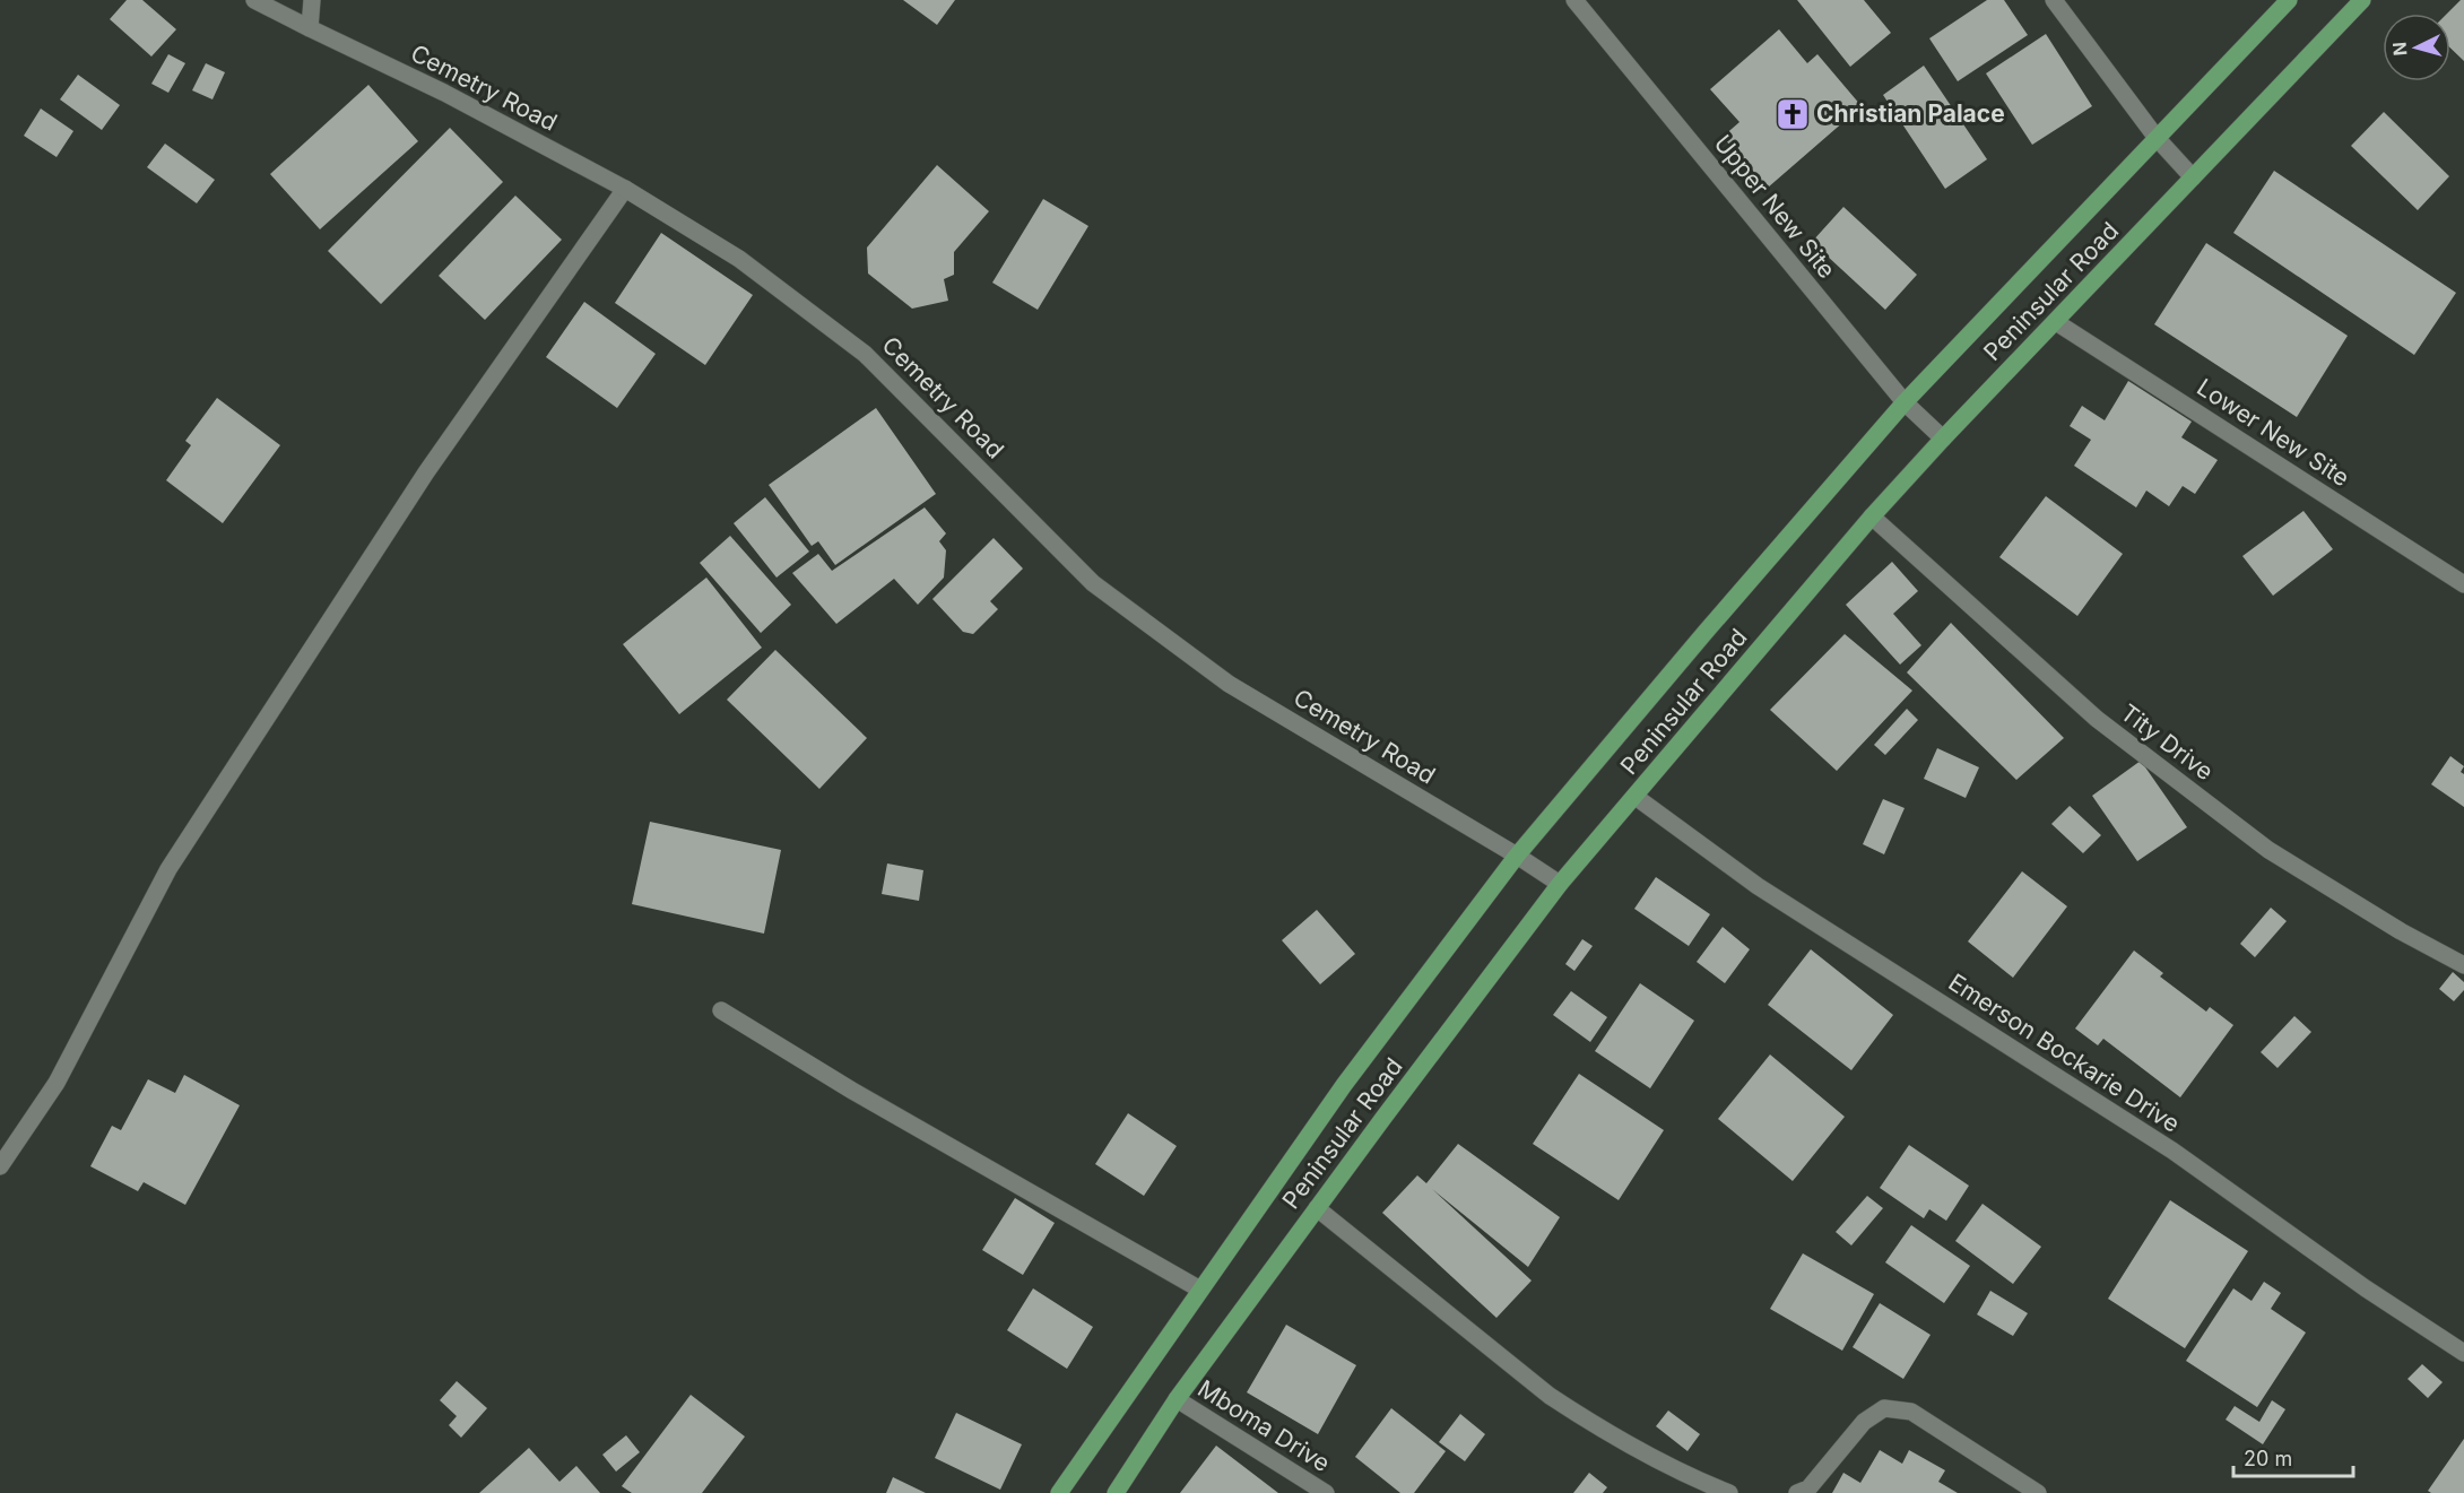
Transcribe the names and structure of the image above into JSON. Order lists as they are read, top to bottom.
{
  "streets": {
    "main road": ["Peninsular Road"],
    "street": [
      "Cemetry Road",
      "Upper New Site",
      "Lower New Site",
      "Tity Drive",
      "Emerson Bockarie Drive",
      "Mboma Drive"
    ]
  },
  "crossings": [
    ["Cemetry Road", "Peninsular Road"],
    ["Upper New Site", "Peninsular Road"],
    ["Peninsular Road", "Lower New Site"],
    ["Peninsular Road", "Tity Drive"],
    ["Peninsular Road", "Emerson Bockarie Drive"],
    ["Peninsular Road", "Mboma Drive"]
  ],
  "places": {
    "church": ["Christian Palace"]
  },
  "scale_bar": "20 m",
  "north": "left"
}
